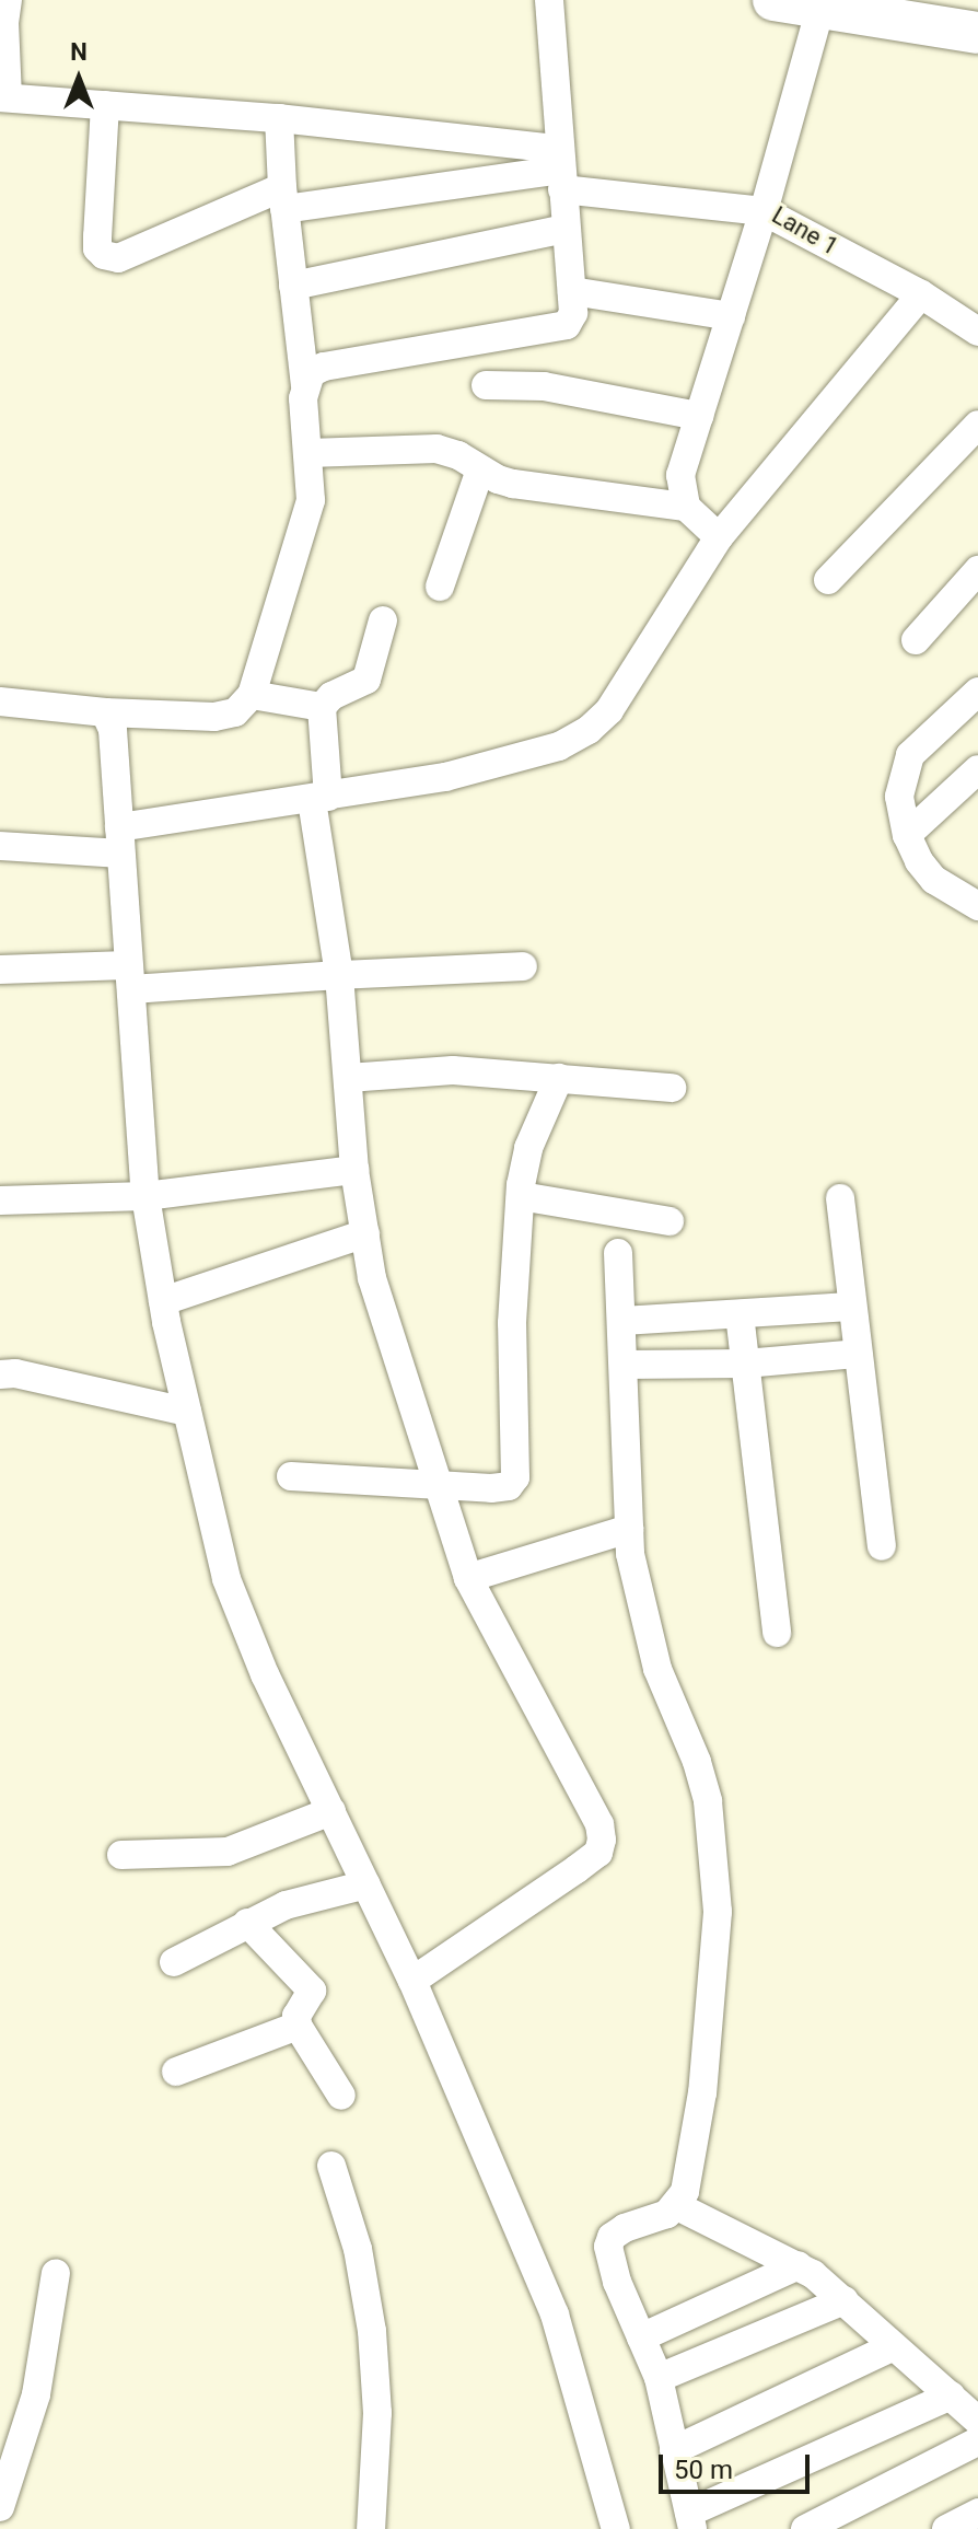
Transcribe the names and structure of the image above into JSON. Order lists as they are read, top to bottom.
{
  "streets": {
    "street": ["Lane 1"]
  },
  "scale_bar": "50 m",
  "north": "top"
}
